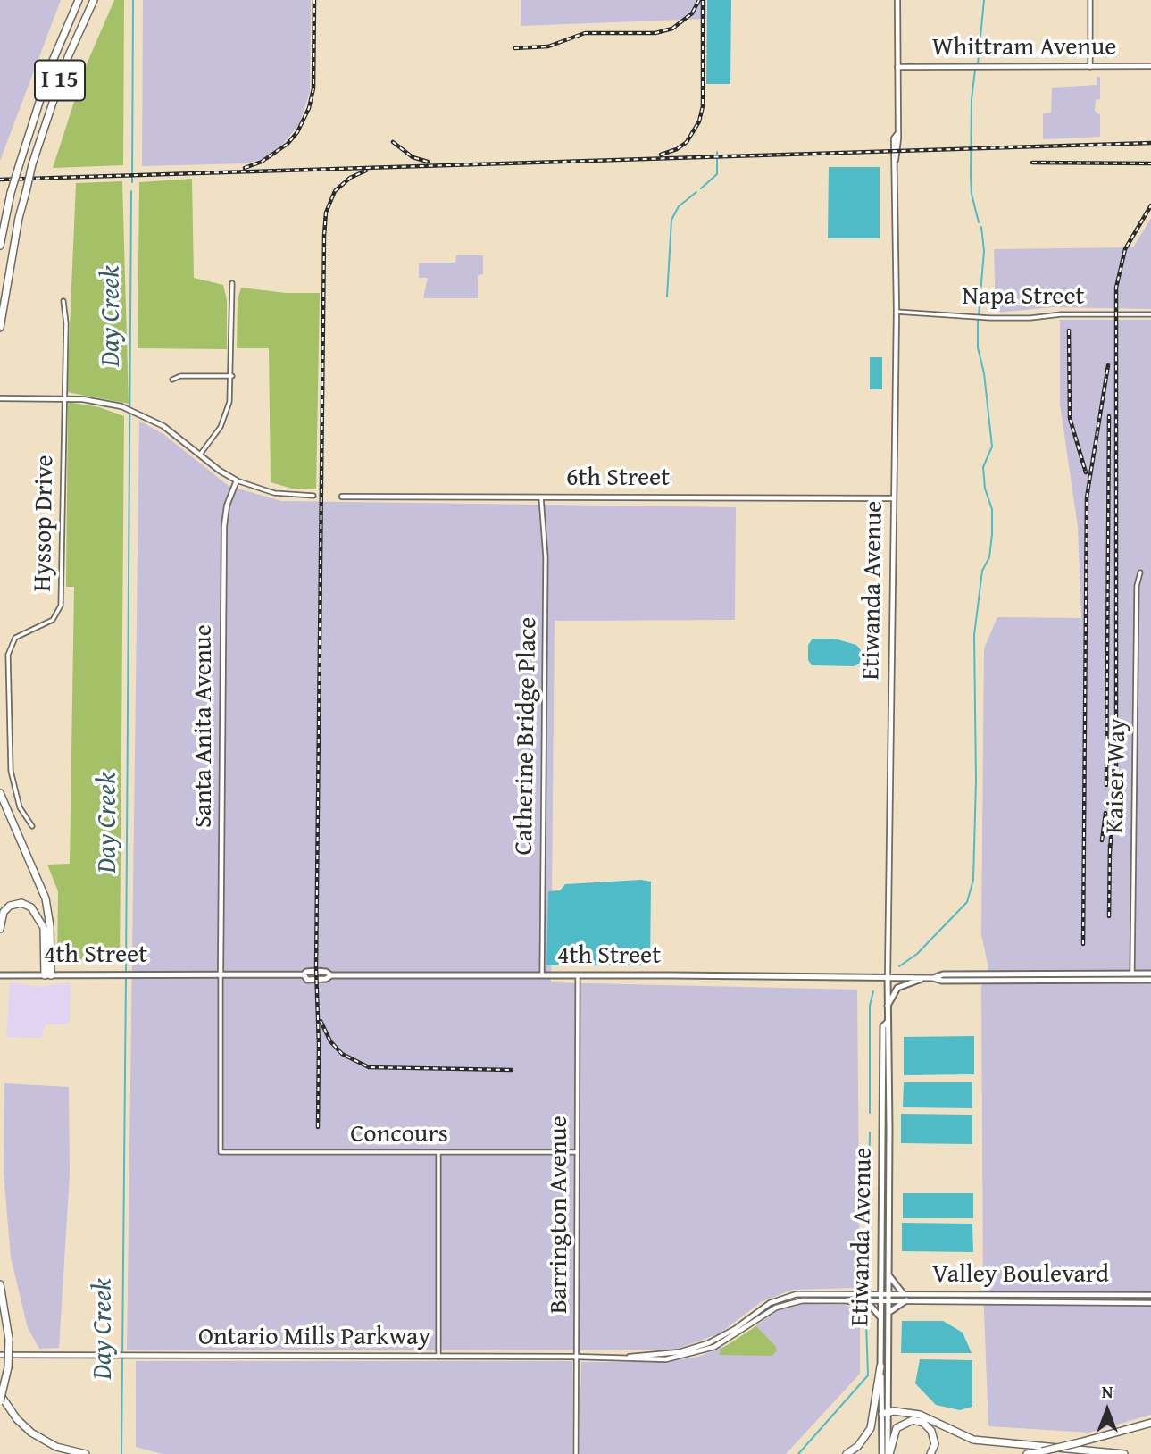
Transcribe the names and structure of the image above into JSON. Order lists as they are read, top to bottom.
{
  "streets": {
    "highway": ["I 15"],
    "main road": [
      "Whittram Avenue",
      "6th Street",
      "Etiwanda Avenue",
      "Santa Anita Avenue",
      "4th Street",
      "Valley Boulevard",
      "Ontario Mills Parkway"
    ],
    "street": [
      "Napa Street",
      "Hyssop Drive",
      "Catherine Bridge Place",
      "Kaiser Way",
      "Concours",
      "Barrington Avenue"
    ]
  },
  "crossings": [
    ["Whittram Avenue", "Etiwanda Avenue"],
    ["Napa Street", "Etiwanda Avenue"],
    ["6th Street", "Etiwanda Avenue"],
    ["6th Street", "Catherine Bridge Place"],
    ["Etiwanda Avenue", "4th Street"],
    ["Etiwanda Avenue", "Valley Boulevard"],
    ["Etiwanda Avenue", "Ontario Mills Parkway"],
    ["Santa Anita Avenue", "4th Street"],
    ["Santa Anita Avenue", "Concours"],
    ["Catherine Bridge Place", "4th Street"],
    ["Kaiser Way", "4th Street"],
    ["4th Street", "Concours"],
    ["4th Street", "Barrington Avenue"],
    ["Concours", "Barrington Avenue"],
    ["Barrington Avenue", "Ontario Mills Parkway"],
    ["Valley Boulevard", "Ontario Mills Parkway"]
  ],
  "water": ["Day Creek"],
  "north": "top"
}
